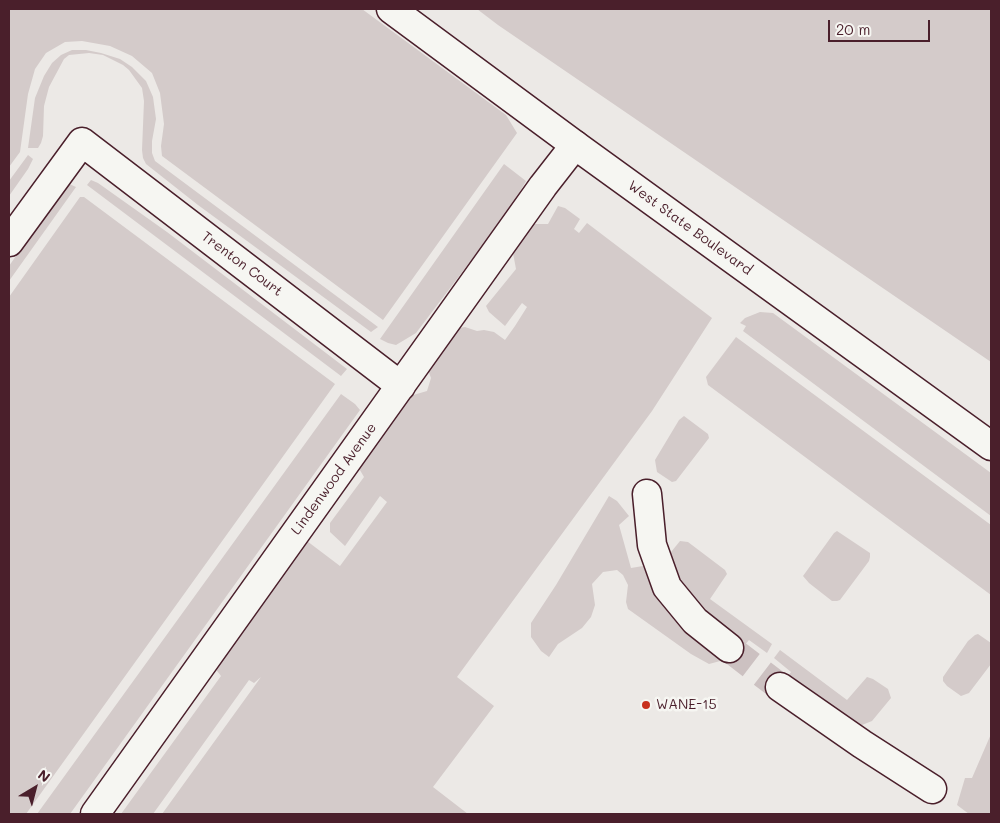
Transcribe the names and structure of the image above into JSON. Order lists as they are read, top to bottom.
{
  "streets": {
    "street": ["West State Boulevard", "Trenton Court", "Lindenwood Avenue"]
  },
  "crossings": [
    ["West State Boulevard", "Lindenwood Avenue"],
    ["Trenton Court", "Lindenwood Avenue"]
  ],
  "places": ["WANE-15"],
  "scale_bar": "20 m",
  "north": "top right"
}
